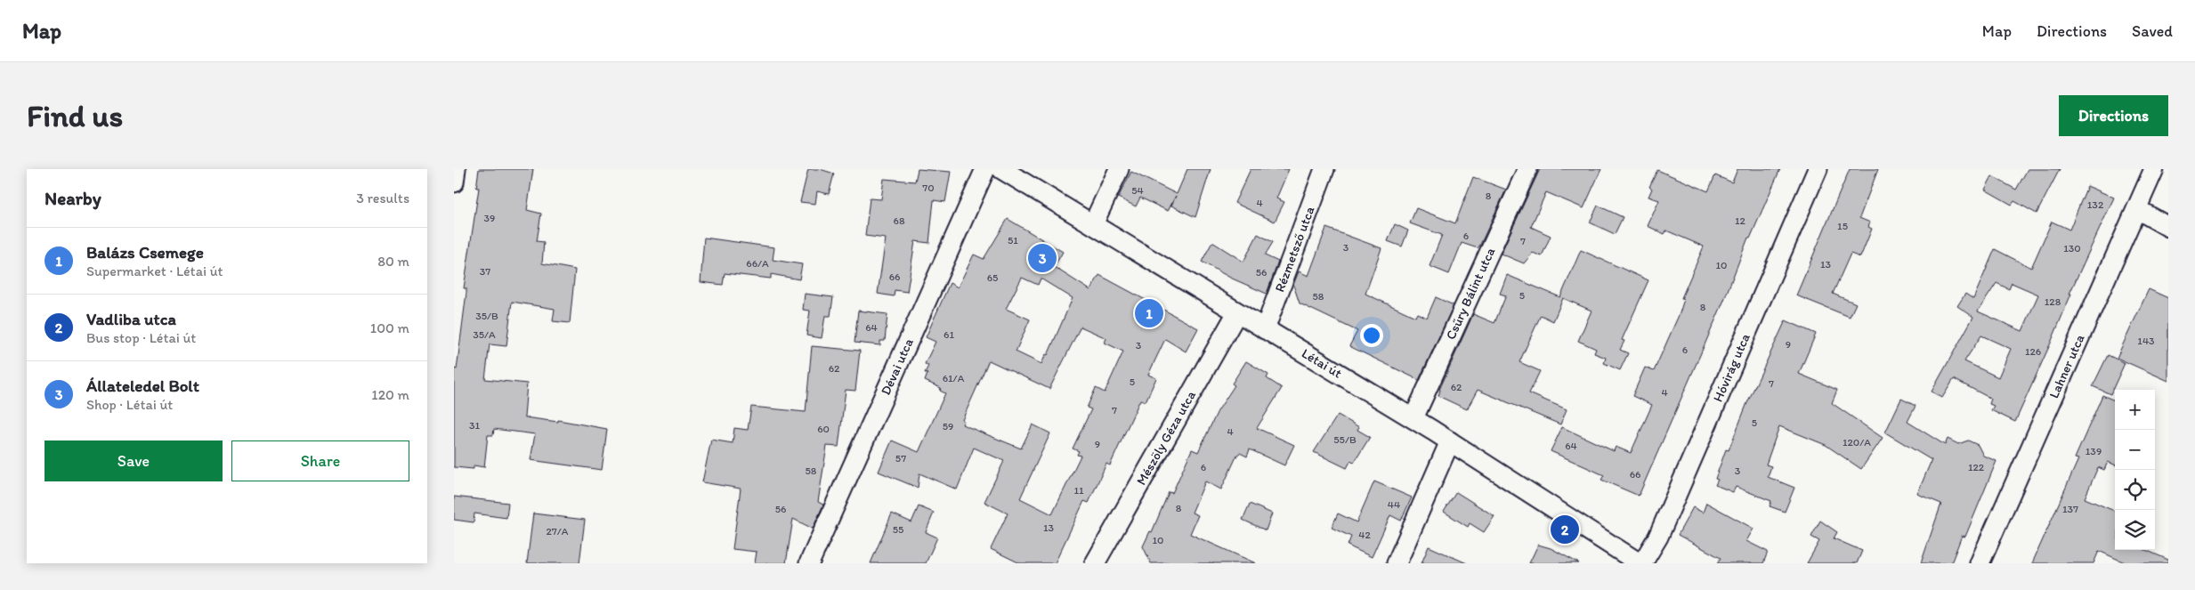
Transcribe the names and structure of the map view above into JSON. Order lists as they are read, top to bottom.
{
  "streets": {
    "street": [
      "Rézmetsző utca",
      "Csűry Bálint utca",
      "Létai út",
      "Dévai utca",
      "Hóvirág utca",
      "Lahner utca",
      "Mészöly Géza utca"
    ]
  },
  "crossings": [
    ["Rézmetsző utca", "Létai út"],
    ["Csűry Bálint utca", "Létai út"],
    ["Létai út", "Hóvirág utca"],
    ["Létai út", "Mészöly Géza utca"]
  ],
  "house_numbers": [
    "70",
    "54",
    "8",
    "4",
    "132",
    "39",
    "68",
    "12",
    "15",
    "6",
    "51",
    "7",
    "3",
    "130",
    "66/A",
    "13",
    "10",
    "37",
    "56",
    "66",
    "65",
    "5",
    "58",
    "128",
    "8",
    "35/B",
    "64",
    "35/A",
    "61",
    "143",
    "9",
    "3",
    "6",
    "126",
    "62",
    "61/A",
    "5",
    "7",
    "62",
    "4",
    "7",
    "5",
    "31",
    "59",
    "60",
    "4",
    "55/B",
    "120/A",
    "9",
    "64",
    "139",
    "57",
    "6",
    "122",
    "58",
    "3",
    "66",
    "11",
    "44",
    "8",
    "56",
    "137",
    "13",
    "55",
    "27/A",
    "42",
    "10"
  ],
  "page": {
    "header": "Map",
    "nav": ["Map", "Directions", "Saved"],
    "buttons": [
      "Directions",
      ["Save", "Share"]
    ],
    "title": "Find us",
    "heading": ["Nearby", "3 results"],
    "list": [
      {
        "mark": "1",
        "name": "Balázs Csemege",
        "note": "Supermarket · Létai út",
        "value": "80 m"
      },
      {
        "mark": "2",
        "name": "Vadliba utca",
        "note": "Bus stop · Létai út",
        "value": "100 m"
      },
      {
        "mark": "3",
        "name": "Állateledel Bolt",
        "note": "Shop · Létai út",
        "value": "120 m"
      }
    ],
    "pins": ["3", "1", "2"],
    "map_buttons": ["+", "−"]
  }
}
